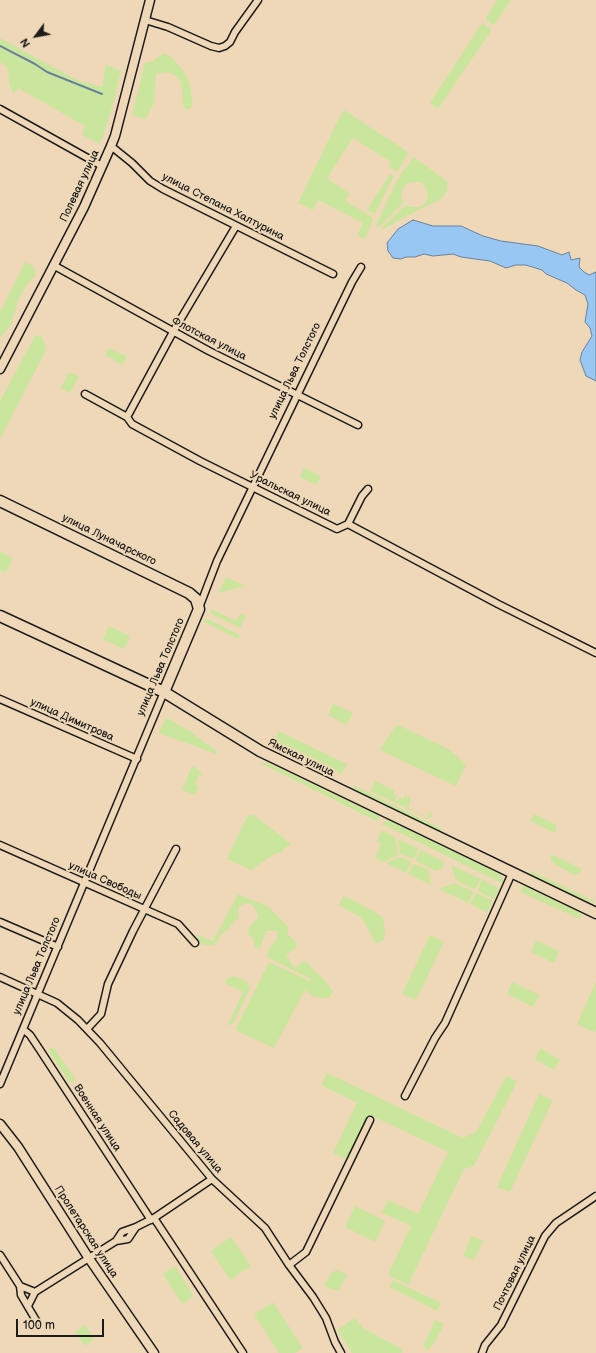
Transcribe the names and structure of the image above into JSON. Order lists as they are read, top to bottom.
{
  "streets": {
    "main road": ["улица Льва Толстого", "улица Луначарского", "Ямская улица"],
    "street": [
      "Полевая улица",
      "улица Степана Халтурина",
      "Флотская улица",
      "Уральская улица",
      "улица Димитрова",
      "улица Свободы",
      "Военная улица",
      "Садовая улица",
      "Пролетарская улица",
      "Почтовая улица"
    ]
  },
  "crossings": [
    ["Полевая улица", "улица Степана Халтурина"],
    ["Полевая улица", "Флотская улица"],
    ["Флотская улица", "улица Льва Толстого"],
    ["улица Льва Толстого", "Уральская улица"],
    ["улица Льва Толстого", "улица Луначарского"],
    ["улица Льва Толстого", "улица Димитрова"],
    ["улица Льва Толстого", "Ямская улица"],
    ["улица Льва Толстого", "улица Свободы"],
    ["улица Льва Толстого", "Военная улица"],
    ["улица Льва Толстого", "Садовая улица"]
  ],
  "scale_bar": "100 m",
  "north": "bottom left"
}
